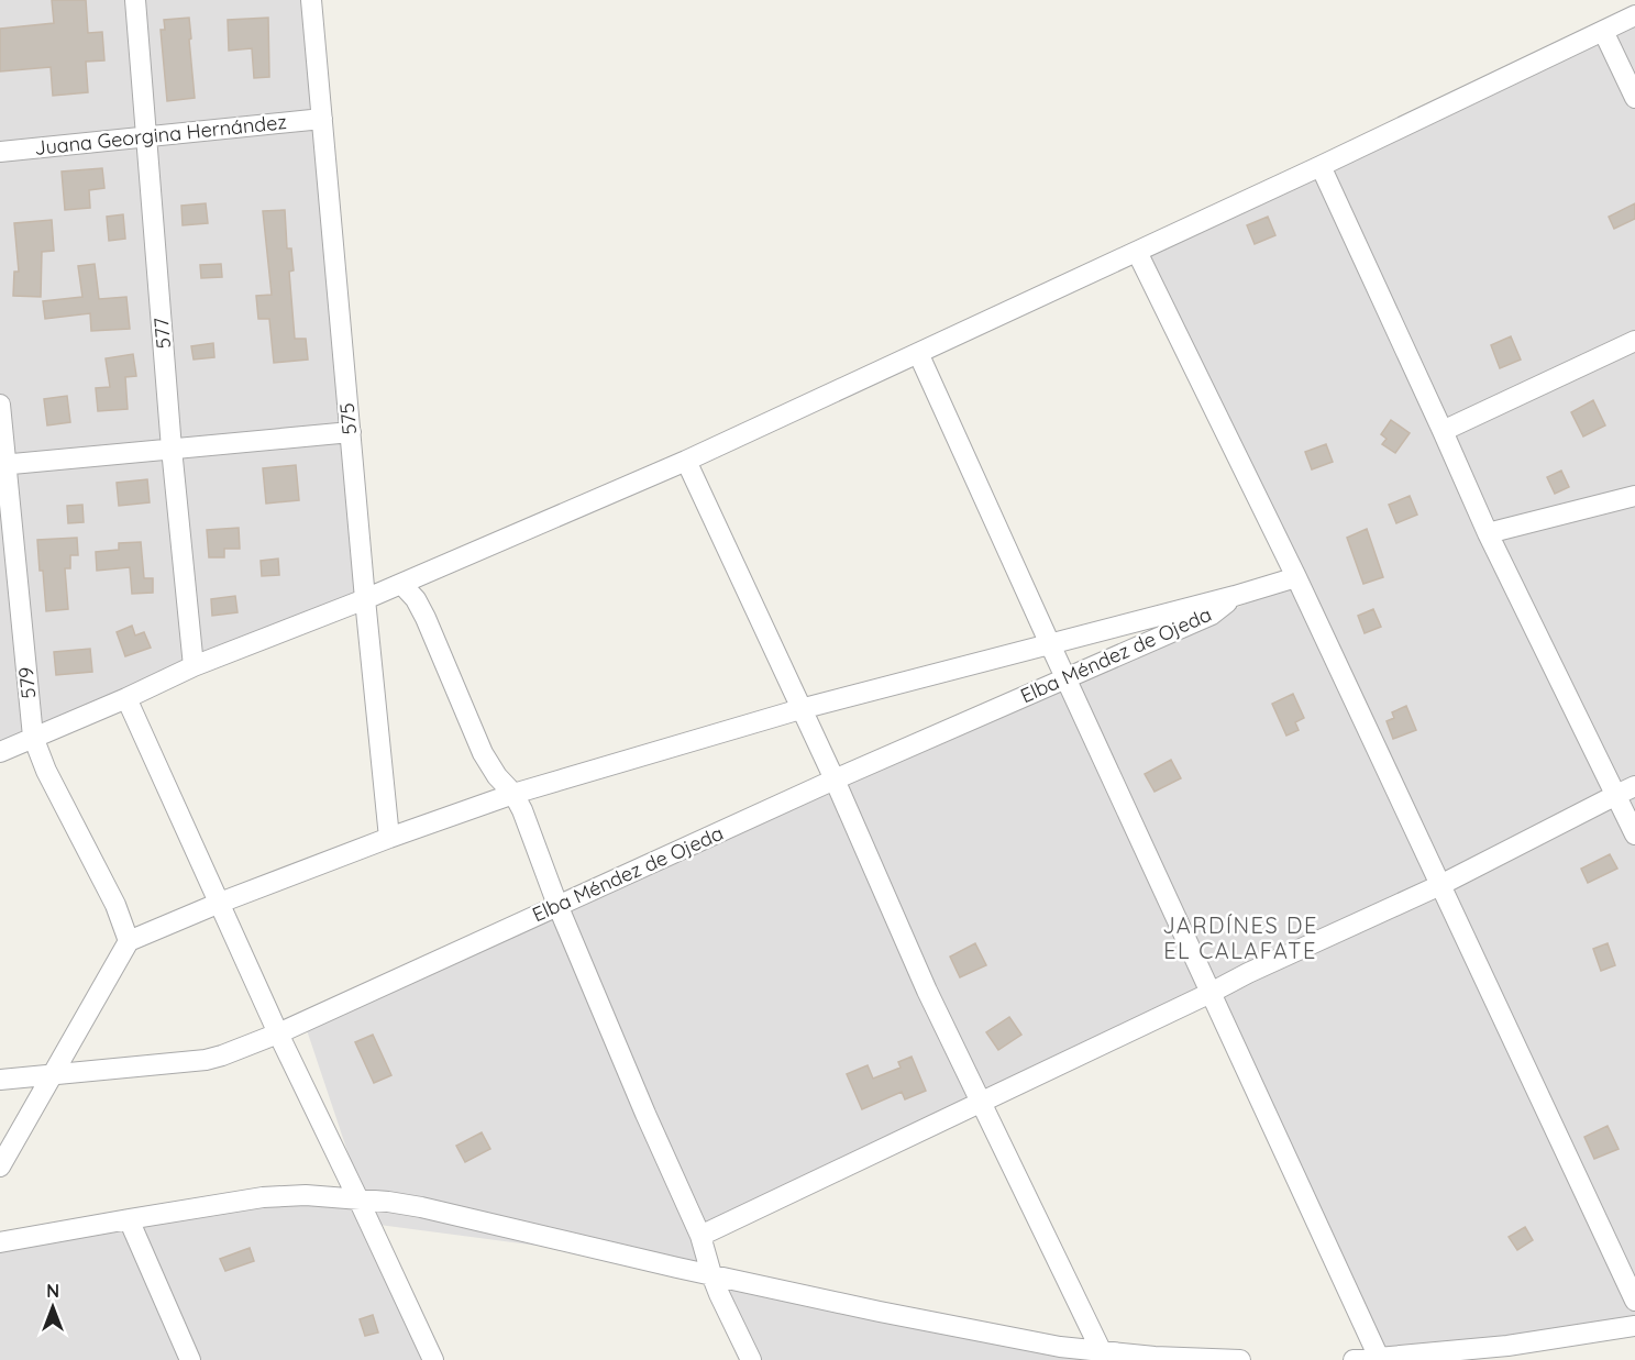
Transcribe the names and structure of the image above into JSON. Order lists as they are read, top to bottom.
{
  "streets": {
    "street": [
      "Juana Georgina Hernández",
      "577",
      "575",
      "Elba Méndez de Ojeda",
      "579"
    ]
  },
  "crossings": [
    ["Juana Georgina Hernández", "577"],
    ["Juana Georgina Hernández", "575"]
  ],
  "districts": ["JARDÍNES DE EL CALAFATE"],
  "north": "top"
}
